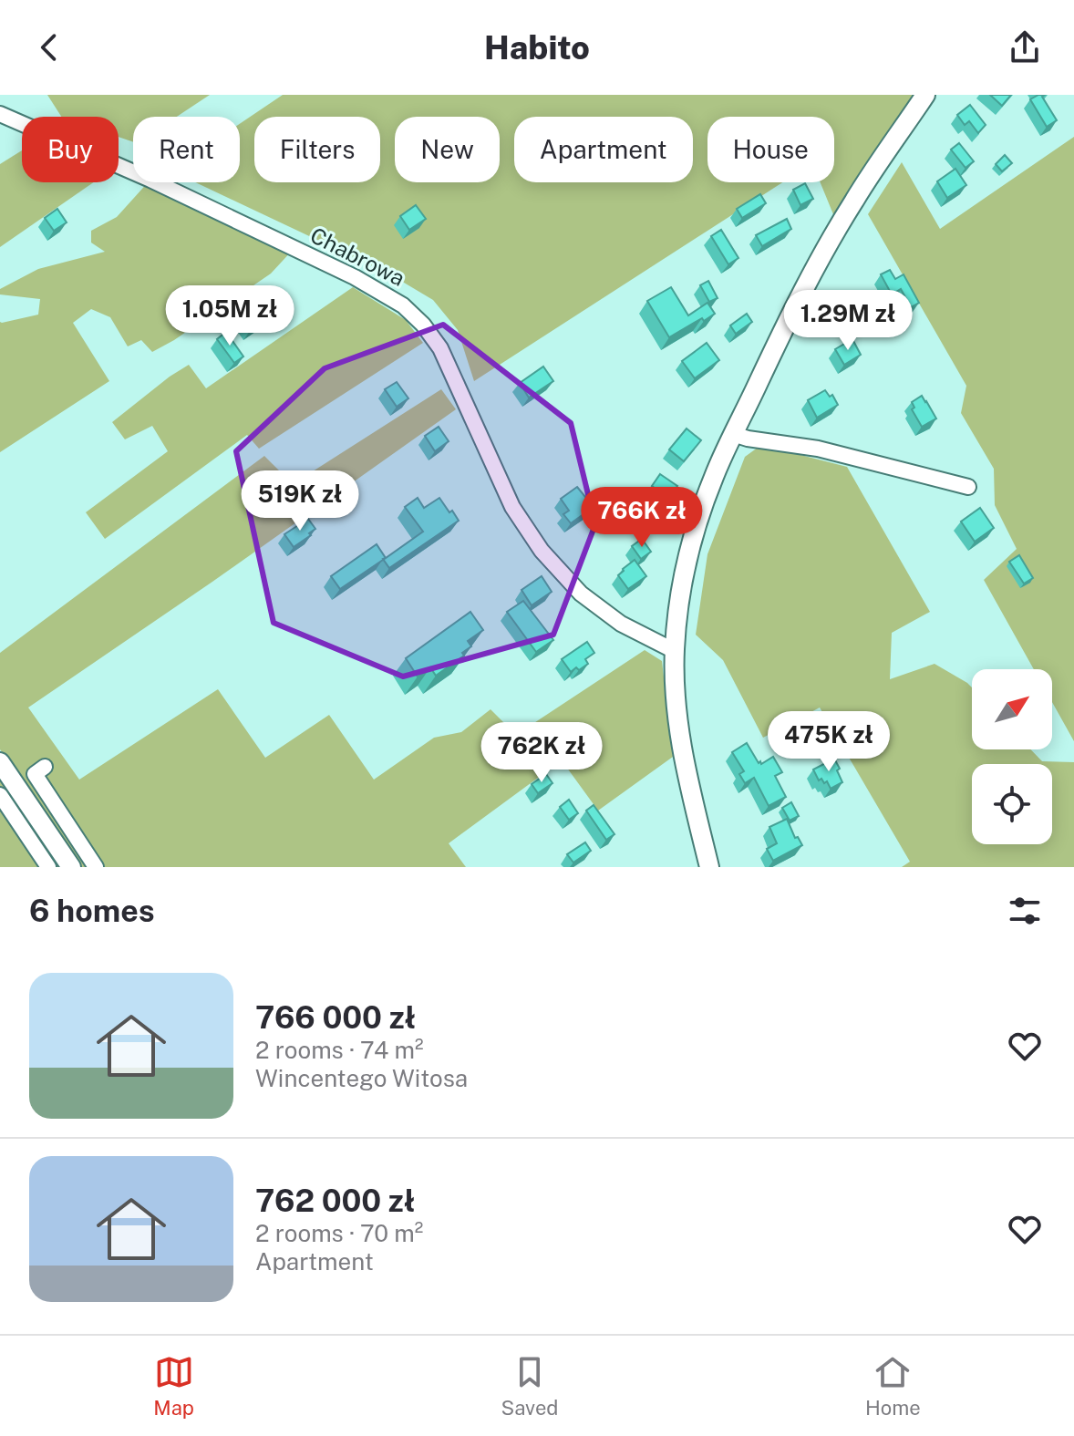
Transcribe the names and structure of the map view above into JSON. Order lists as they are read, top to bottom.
{
  "streets": {
    "street": ["Chabrowa"]
  },
  "north": "top right",
  "page": {
    "header": "Habito",
    "chip": [
      "Buy",
      "Rent",
      "Filters",
      "New",
      "Apartment",
      "House"
    ],
    "price": [
      "1.05M zł",
      "1.29M zł",
      "519K zł",
      "766K zł",
      "475K zł",
      "762K zł"
    ],
    "heading": "6 homes",
    "list": [
      {
        "name": "766 000 zł",
        "note": "2 rooms · 74 m² · Wincentego Witosa"
      },
      {
        "name": "762 000 zł",
        "note": "2 rooms · 70 m² · Apartment"
      }
    ],
    "tabs": ["Map", "Saved", "Home"]
  }
}
